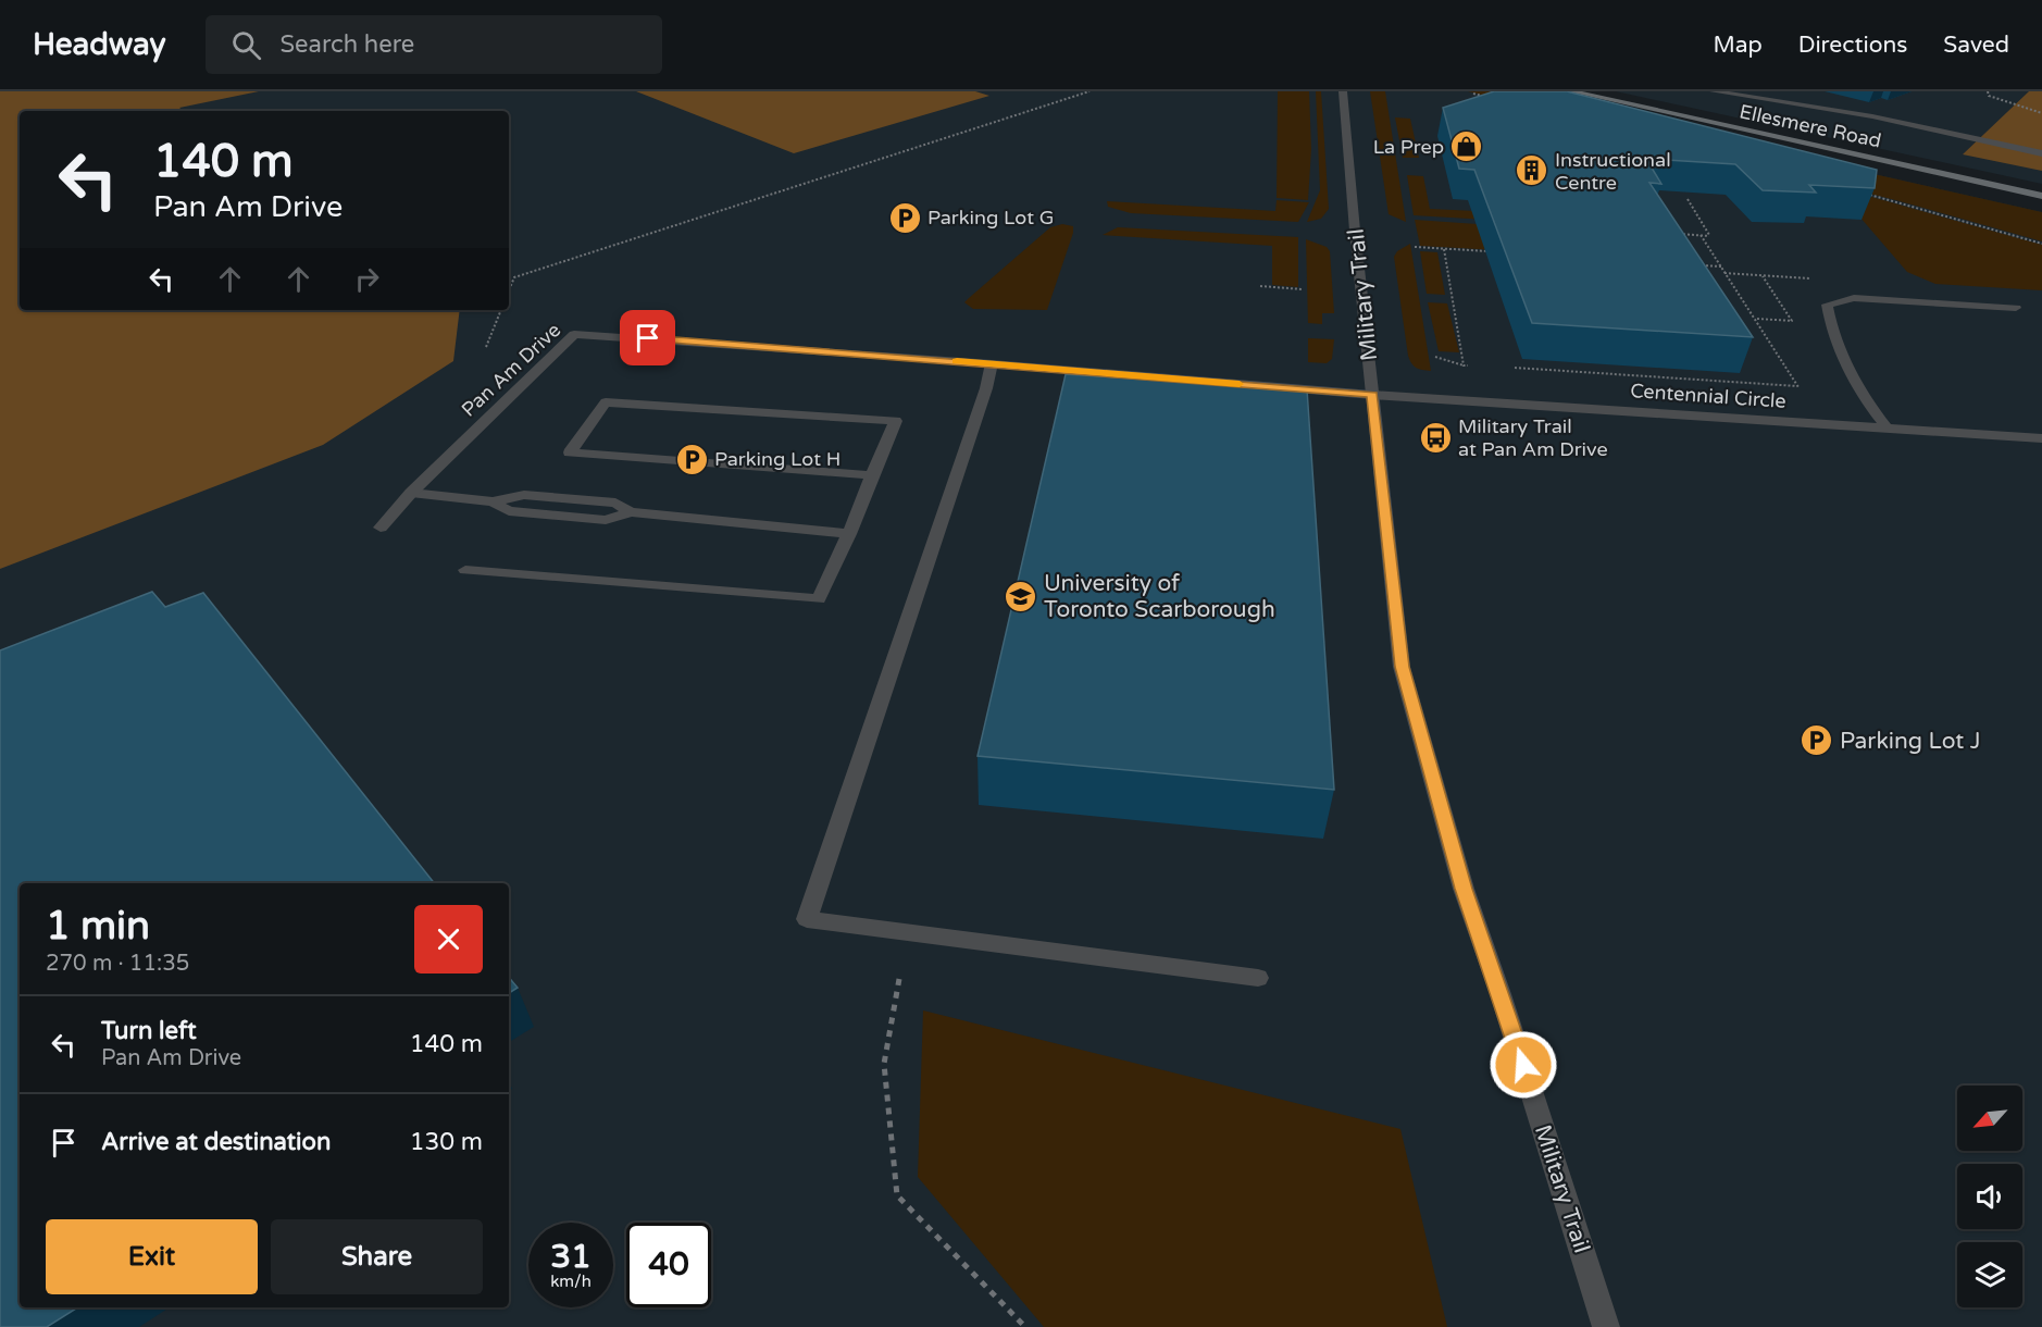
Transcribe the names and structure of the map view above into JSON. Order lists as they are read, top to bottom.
{
  "streets": {
    "main road": ["Ellesmere Road"],
    "street": ["Military Trail", "Pan Am Drive", "Centennial Circle"]
  },
  "crossings": [
    ["Military Trail", "Pan Am Drive"],
    ["Military Trail", "Centennial Circle"],
    ["Pan Am Drive", "Centennial Circle"]
  ],
  "places": {
    "shop": ["La Prep"],
    "building": ["Instructional Centre"],
    "parking": ["Parking Lot G", "Parking Lot H", "Parking Lot J"],
    "bus stop": ["Military Trail at Pan Am Drive"],
    "school or university": ["University of Toronto Scarborough"]
  },
  "north": "bottom left",
  "page": {
    "header": "Headway",
    "search": "Search here",
    "nav": ["Map", "Directions", "Saved"],
    "turn": ["140 m", "Pan Am Drive"],
    "heading": ["1 min", "270 m · 11:35"],
    "list": [
      {
        "name": "Turn left",
        "note": "Pan Am Drive",
        "value": "140 m"
      },
      {
        "name": "Arrive at destination",
        "value": "130 m"
      }
    ],
    "buttons": ["Exit", "Share"],
    "speed": "31 km/h",
    "limit": "40"
  }
}
